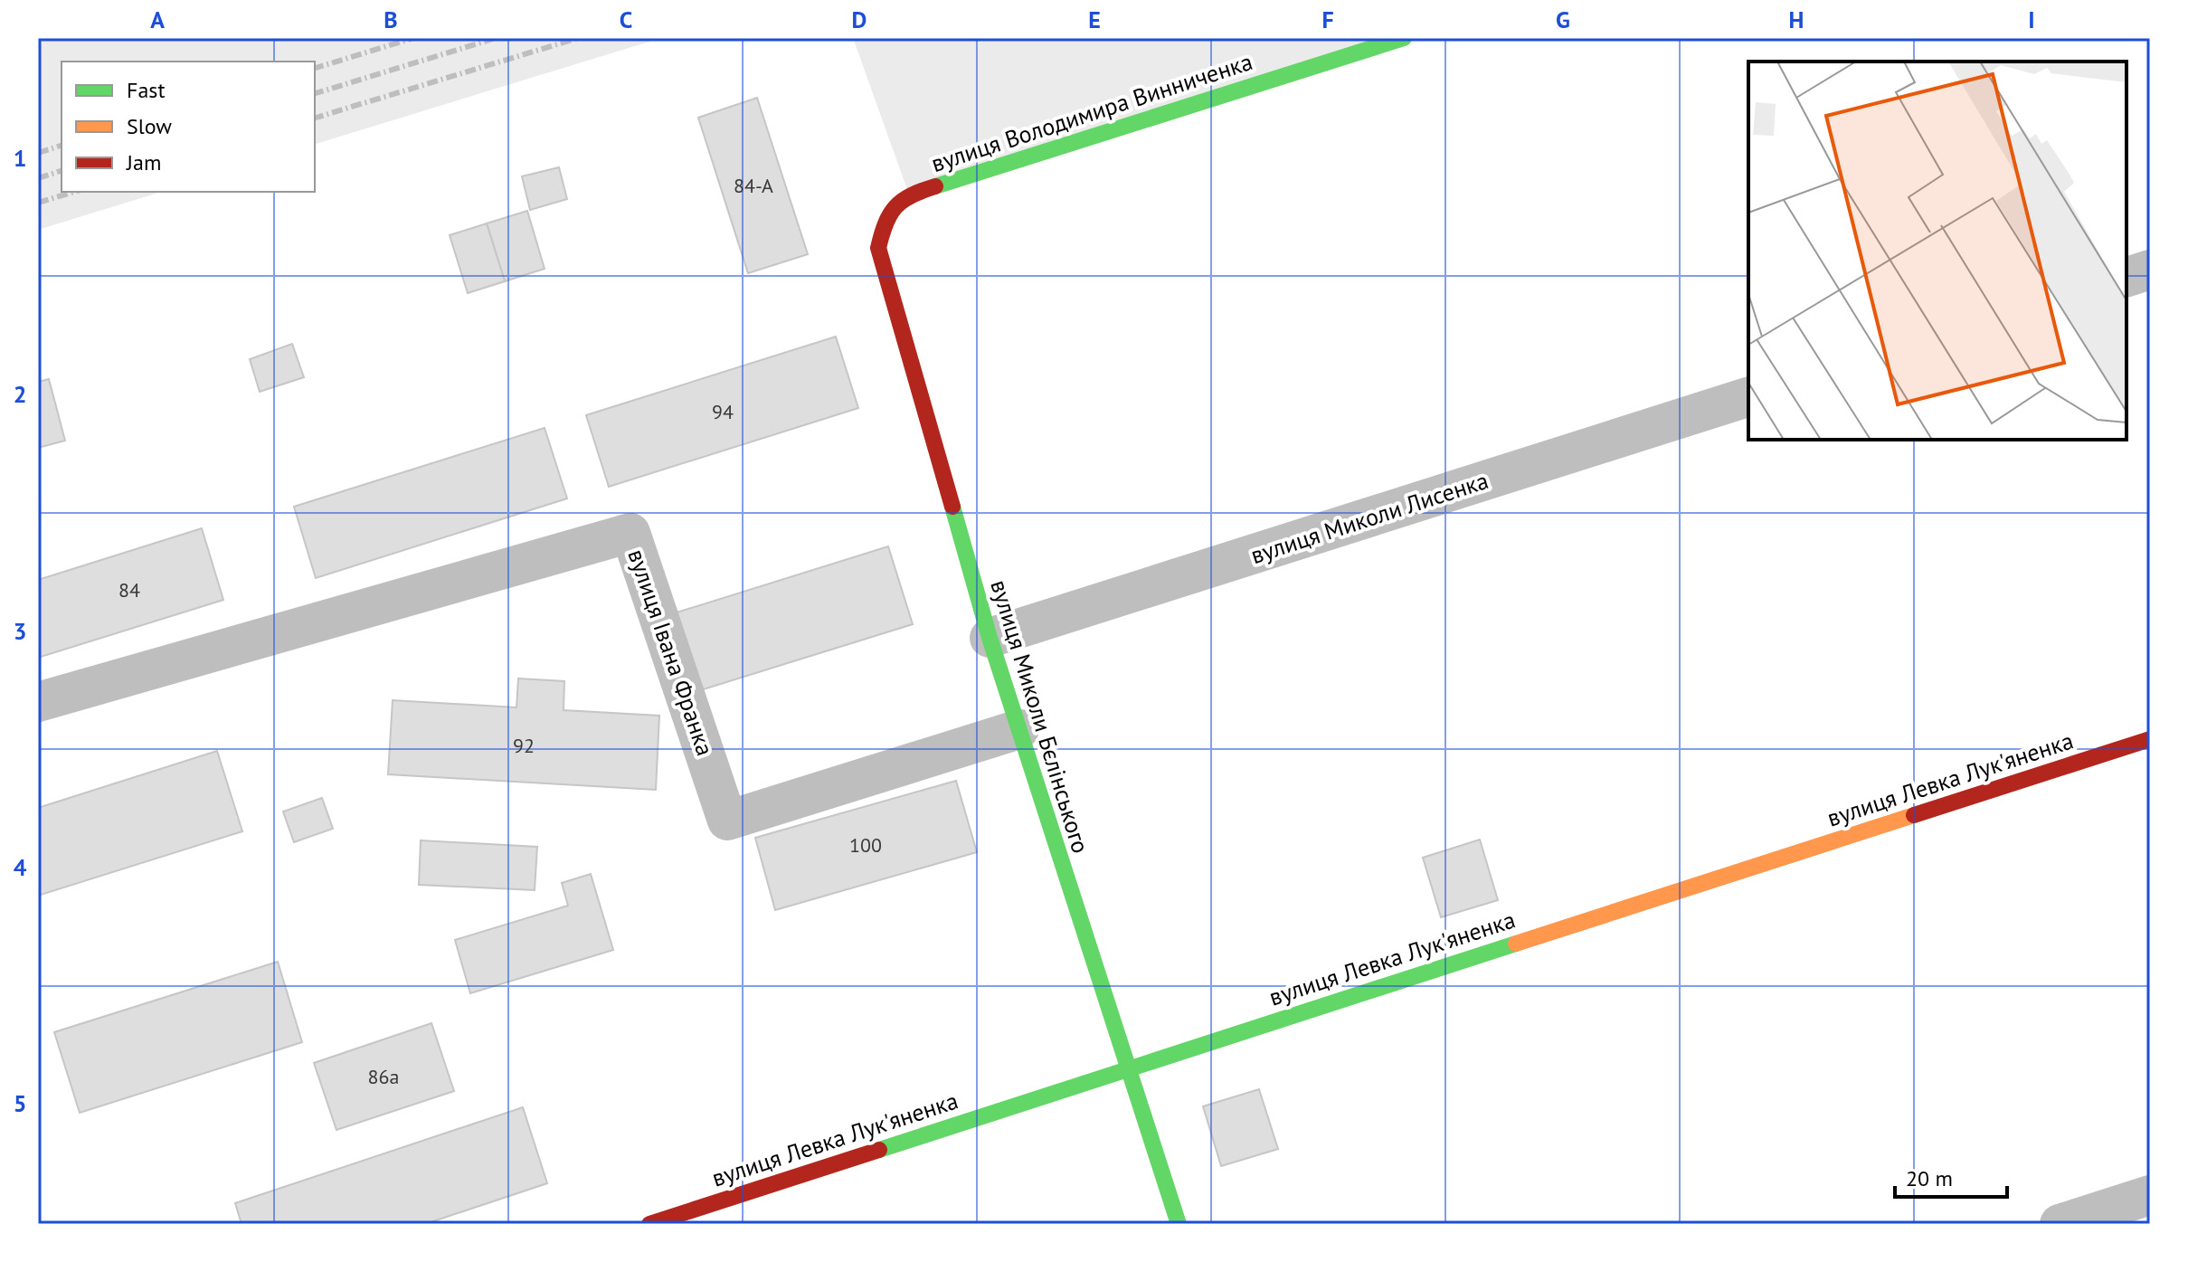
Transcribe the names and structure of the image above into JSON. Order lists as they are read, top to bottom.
{
  "streets": {
    "street": [
      "вулиця Володимира Винниченка",
      "вулиця Миколи Лисенка",
      "вулиця Івана Франка",
      "вулиця Миколи Бєлінського",
      "вулиця Левка Лук'яненка"
    ]
  },
  "crossings": [
    ["вулиця Володимира Винниченка", "вулиця Миколи Бєлінського"],
    ["вулиця Миколи Лисенка", "вулиця Миколи Бєлінського"],
    ["вулиця Івана Франка", "вулиця Миколи Бєлінського"],
    ["вулиця Миколи Бєлінського", "вулиця Левка Лук'яненка"]
  ],
  "house_numbers": [
    "84-А",
    "94",
    "84",
    "92",
    "100",
    "86а"
  ],
  "legend": ["Fast", "Slow", "Jam"],
  "scale_bar": "20 m",
  "grid": {
    "columns": [
      "A",
      "B",
      "C",
      "D",
      "E",
      "F",
      "G",
      "H",
      "I"
    ],
    "rows": [
      "1",
      "2",
      "3",
      "4",
      "5"
    ]
  }
}
